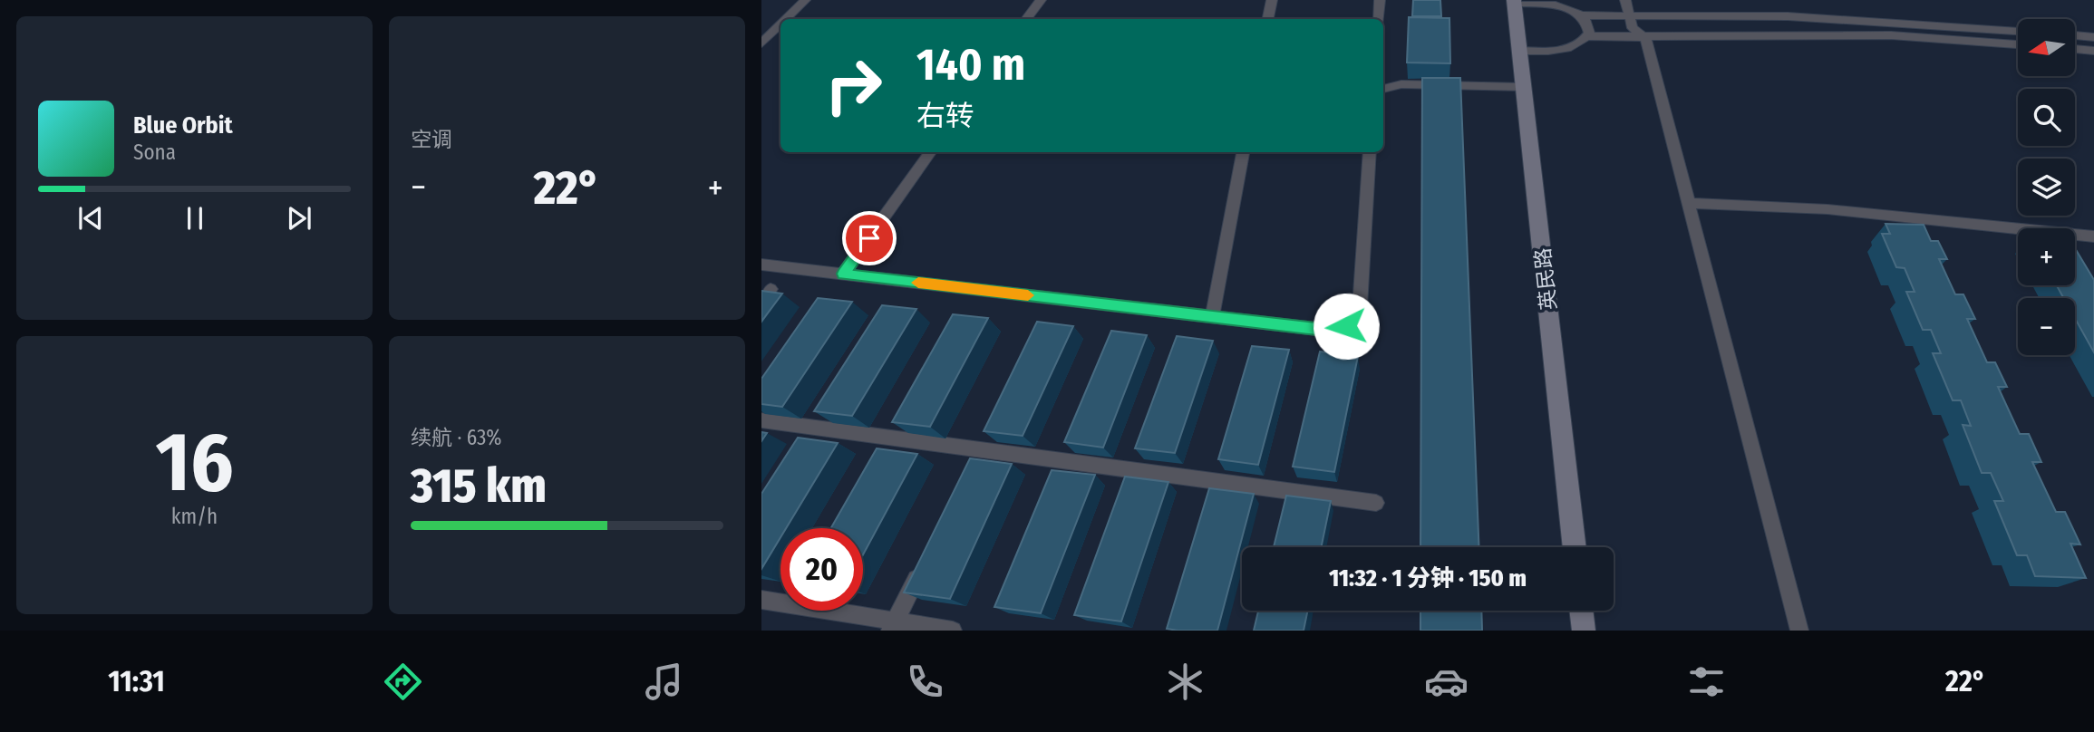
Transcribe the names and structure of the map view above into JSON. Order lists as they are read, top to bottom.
{
  "streets": {
    "street": ["英民路"]
  },
  "north": "left",
  "page": {
    "tile": [
      "空调",
      ["16", "km/h"],
      ["续航 · 63%", "315 km"]
    ],
    "map_buttons": ["+", "−"],
    "turn": ["140 m", "右转"],
    "song": ["Blue Orbit", "Sona"],
    "heat": ["−", "22°", "+"],
    "limit": "20",
    "trip": "11:32 · 1 分钟 · 150 m",
    "tabs": ["11:31", "22°"]
  }
}
